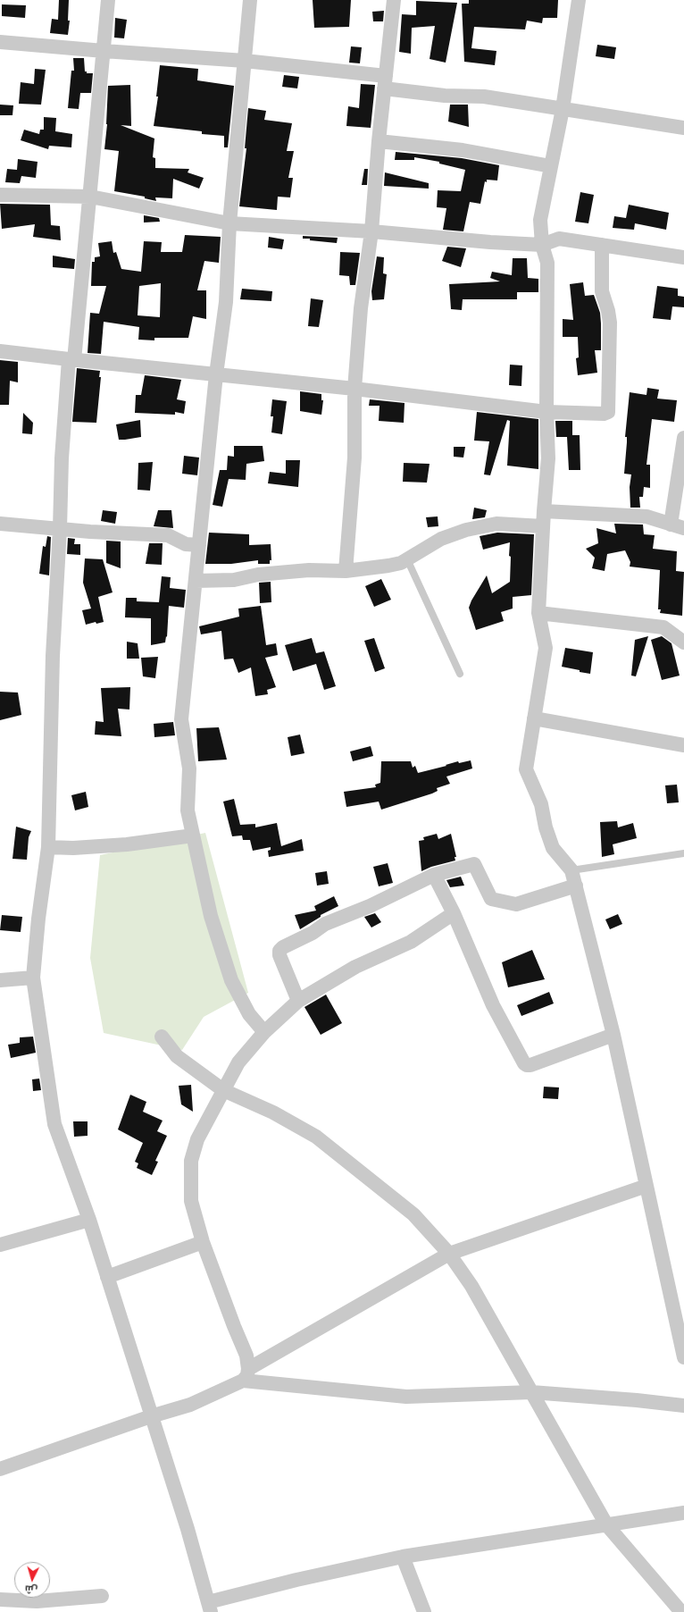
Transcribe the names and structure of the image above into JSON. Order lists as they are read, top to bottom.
{
  "north": "bottom"
}
